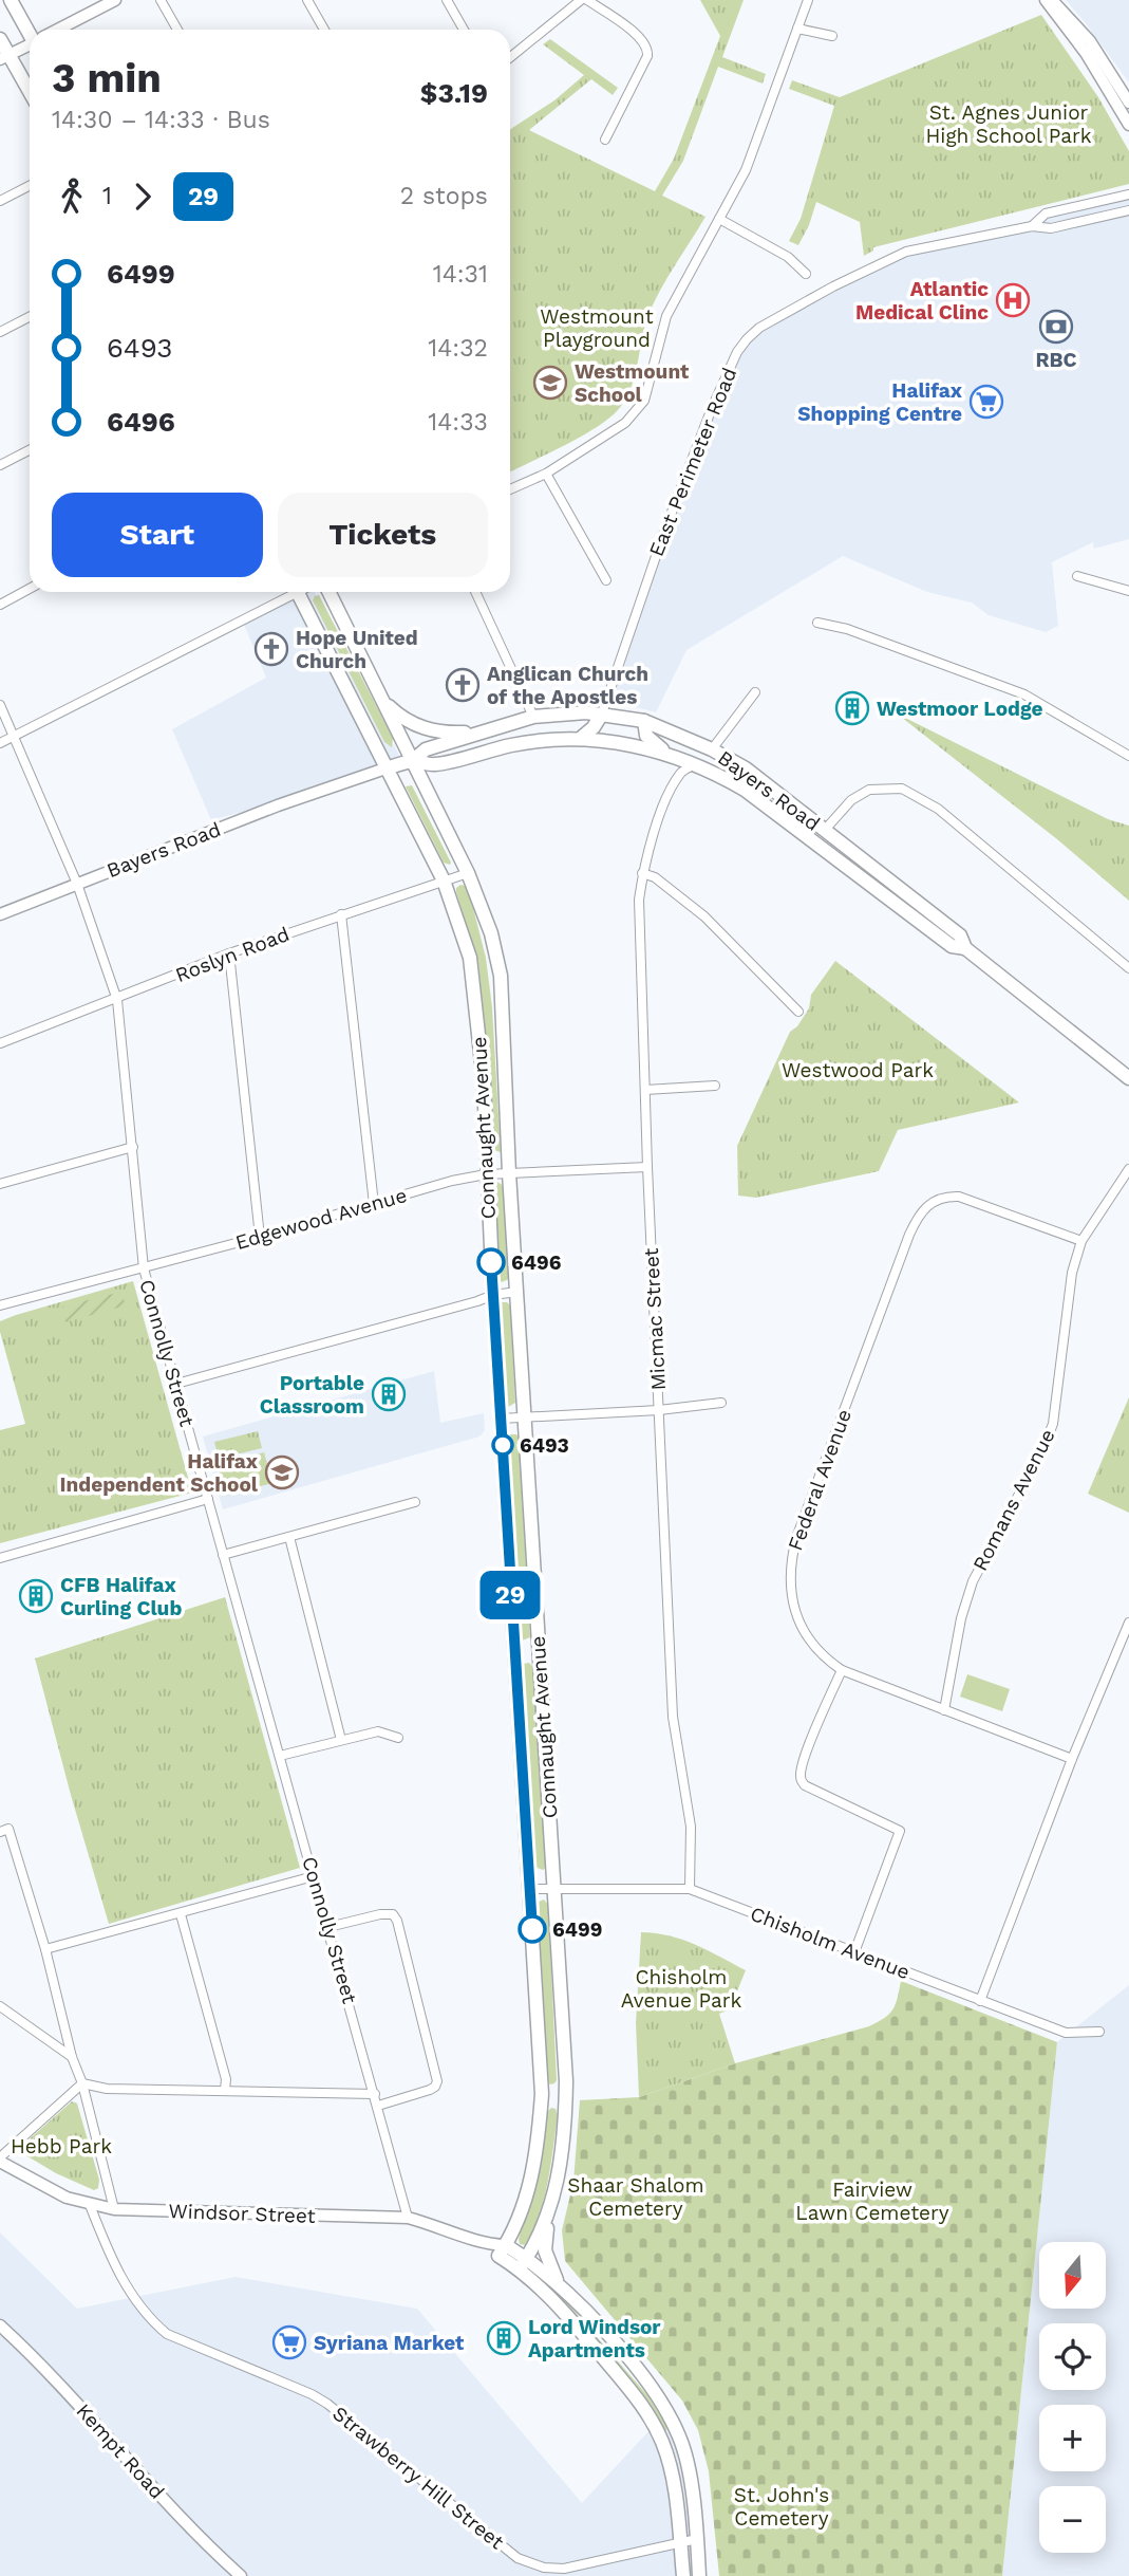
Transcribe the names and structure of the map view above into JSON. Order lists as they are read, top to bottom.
{
  "streets": {
    "main road": ["Bayers Road", "Connaught Avenue", "Windsor Street"],
    "street": [
      "East Perimeter Road",
      "Roslyn Road",
      "Edgewood Avenue",
      "Micmac Street",
      "Connolly Street",
      "Federal Avenue",
      "Romans Avenue",
      "Chisholm Avenue",
      "Kempt Road",
      "Strawberry Hill Street"
    ]
  },
  "crossings": [
    ["East Perimeter Road", "Bayers Road"],
    ["Bayers Road", "Connaught Avenue"],
    ["Bayers Road", "Micmac Street"],
    ["Bayers Road", "Connolly Street"],
    ["Roslyn Road", "Connaught Avenue"],
    ["Roslyn Road", "Connolly Street"],
    ["Connaught Avenue", "Edgewood Avenue"],
    ["Connaught Avenue", "Chisholm Avenue"],
    ["Connaught Avenue", "Windsor Street"],
    ["Edgewood Avenue", "Micmac Street"],
    ["Edgewood Avenue", "Connolly Street"],
    ["Micmac Street", "Chisholm Avenue"],
    ["Connolly Street", "Windsor Street"],
    ["Federal Avenue", "Romans Avenue"],
    ["Windsor Street", "Strawberry Hill Street"]
  ],
  "parks": [
    "St. Agnes Junior High School Park",
    "Westmount Playground",
    "Westwood Park",
    "Chisholm Avenue Park",
    "Hebb Park",
    "Shaar Shalom Cemetery",
    "Fairview Lawn Cemetery",
    "St. John's Cemetery"
  ],
  "places": {
    "hospital": ["Atlantic Medical Clinc"],
    "bank": ["RBC"],
    "school or university": ["Westmount School", "Halifax Independent School"],
    "supermarket": ["Halifax Shopping Centre", "Syriana Market"],
    "church": ["Hope United Church", "Anglican Church of the Apostles"],
    "building": [
      "Westmoor Lodge",
      "Portable Classroom",
      "CFB Halifax Curling Club",
      "Lord Windsor Apartments"
    ],
    "other": ["6496", "6493", "6499"]
  },
  "lines": ["bus line 29"],
  "north": "bottom",
  "page": {
    "on_map": "29",
    "heading": ["3 min", "14:30 – 14:33 · Bus", "$3.19"],
    "legs": ["1", "29", "2 stops"],
    "list": [
      {
        "name": "6499",
        "value": "14:31"
      },
      {
        "name": "6493",
        "value": "14:32"
      },
      {
        "name": "6496",
        "value": "14:33"
      }
    ],
    "buttons": ["Start", "Tickets"],
    "map_buttons": ["+", "−"]
  }
}
